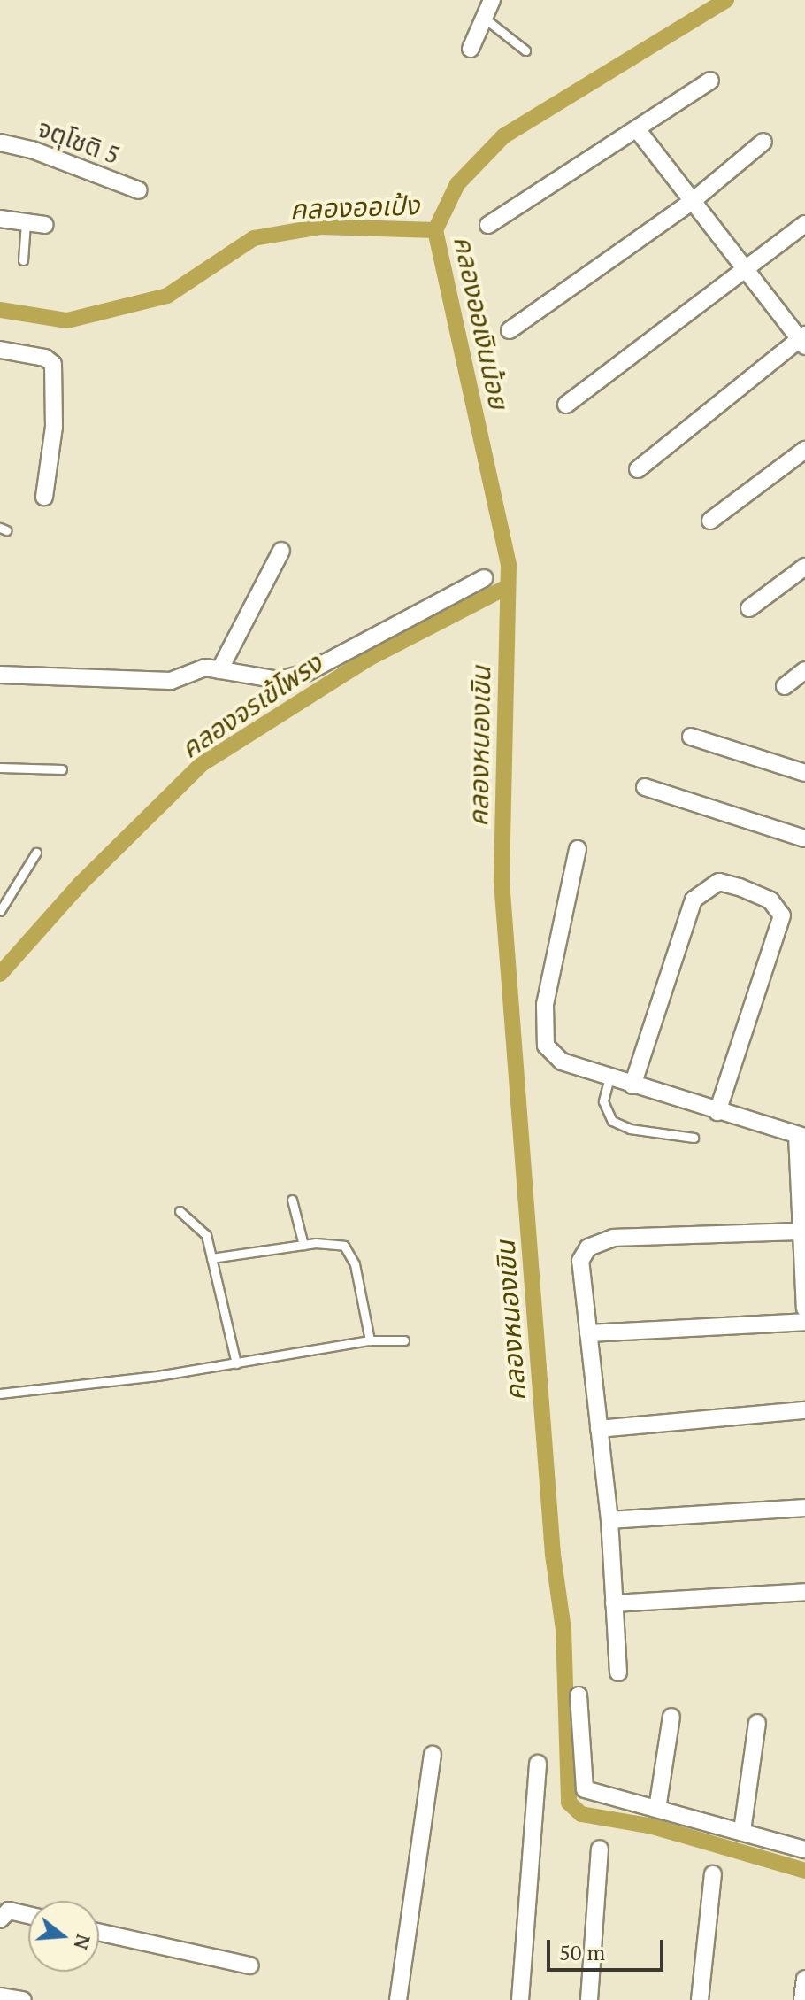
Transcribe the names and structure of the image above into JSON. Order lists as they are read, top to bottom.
{
  "streets": {
    "street": ["จตุโชติ 5"]
  },
  "water": [
    "คลองออเป้ง",
    "คลองออเงินน้อย",
    "คลองจรเข้โพรง",
    "คลองหนองเขิน"
  ],
  "scale_bar": "50 m",
  "north": "right"
}
